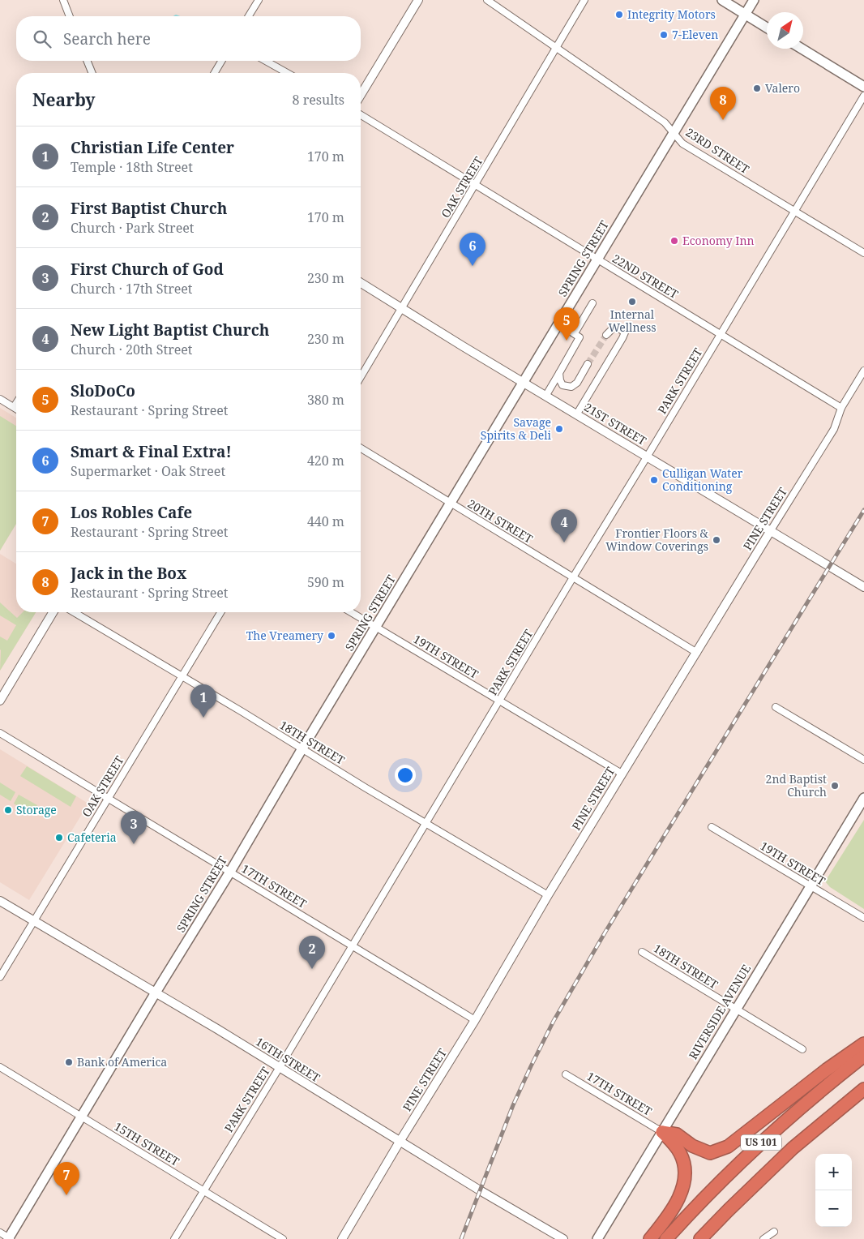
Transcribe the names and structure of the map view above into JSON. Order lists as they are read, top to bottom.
{
  "streets": {
    "highway": ["US 101"],
    "main road": ["SPRING STREET", "RIVERSIDE AVENUE"],
    "street": [
      "23RD STREET",
      "OAK STREET",
      "22ND STREET",
      "PARK STREET",
      "21ST STREET",
      "PINE STREET",
      "20TH STREET",
      "19TH STREET",
      "18TH STREET",
      "17TH STREET",
      "16TH STREET",
      "15TH STREET"
    ]
  },
  "crossings": [
    ["23RD STREET", "OAK STREET"],
    ["23RD STREET", "SPRING STREET"],
    ["23RD STREET", "PARK STREET"],
    ["OAK STREET", "22ND STREET"],
    ["OAK STREET", "21ST STREET"],
    ["OAK STREET", "18TH STREET"],
    ["OAK STREET", "17TH STREET"],
    ["OAK STREET", "16TH STREET"],
    ["SPRING STREET", "22ND STREET"],
    ["SPRING STREET", "21ST STREET"],
    ["SPRING STREET", "20TH STREET"],
    ["SPRING STREET", "19TH STREET"],
    ["SPRING STREET", "18TH STREET"],
    ["SPRING STREET", "17TH STREET"],
    ["SPRING STREET", "16TH STREET"],
    ["SPRING STREET", "15TH STREET"],
    ["22ND STREET", "PARK STREET"],
    ["22ND STREET", "PINE STREET"],
    ["PARK STREET", "21ST STREET"],
    ["PARK STREET", "20TH STREET"],
    ["PARK STREET", "19TH STREET"],
    ["PARK STREET", "18TH STREET"],
    ["PARK STREET", "17TH STREET"],
    ["PARK STREET", "16TH STREET"],
    ["PARK STREET", "15TH STREET"],
    ["21ST STREET", "PINE STREET"],
    ["PINE STREET", "20TH STREET"],
    ["PINE STREET", "19TH STREET"],
    ["PINE STREET", "18TH STREET"],
    ["PINE STREET", "17TH STREET"],
    ["PINE STREET", "16TH STREET"],
    ["19TH STREET", "RIVERSIDE AVENUE"],
    ["18TH STREET", "RIVERSIDE AVENUE"],
    ["17TH STREET", "RIVERSIDE AVENUE"]
  ],
  "places": [
    "Integrity Motors",
    "7-Eleven",
    "Valero",
    "Economy Inn",
    "Internal Wellness",
    "Savage Spirits & Deli",
    "Culligan Water Conditioning",
    "Frontier Floors & Window Coverings",
    "The Vreamery",
    "2nd Baptist Church",
    "Storage",
    "Cafeteria",
    "Bank of America"
  ],
  "north": "top right",
  "page": {
    "search": "Search here",
    "heading": ["Nearby", "8 results"],
    "pins": [
      "8",
      "6",
      "5",
      "4",
      "1",
      "3",
      "2",
      "7"
    ],
    "list": [
      {
        "mark": "1",
        "name": "Christian Life Center",
        "note": "Temple · 18th Street",
        "value": "170 m"
      },
      {
        "mark": "2",
        "name": "First Baptist Church",
        "note": "Church · Park Street",
        "value": "170 m"
      },
      {
        "mark": "3",
        "name": "First Church of God",
        "note": "Church · 17th Street",
        "value": "230 m"
      },
      {
        "mark": "4",
        "name": "New Light Baptist Church",
        "note": "Church · 20th Street",
        "value": "230 m"
      },
      {
        "mark": "5",
        "name": "SloDoCo",
        "note": "Restaurant · Spring Street",
        "value": "380 m"
      },
      {
        "mark": "6",
        "name": "Smart & Final Extra!",
        "note": "Supermarket · Oak Street",
        "value": "420 m"
      },
      {
        "mark": "7",
        "name": "Los Robles Cafe",
        "note": "Restaurant · Spring Street",
        "value": "440 m"
      },
      {
        "mark": "8",
        "name": "Jack in the Box",
        "note": "Restaurant · Spring Street",
        "value": "590 m"
      }
    ],
    "map_buttons": ["+", "−"]
  }
}
